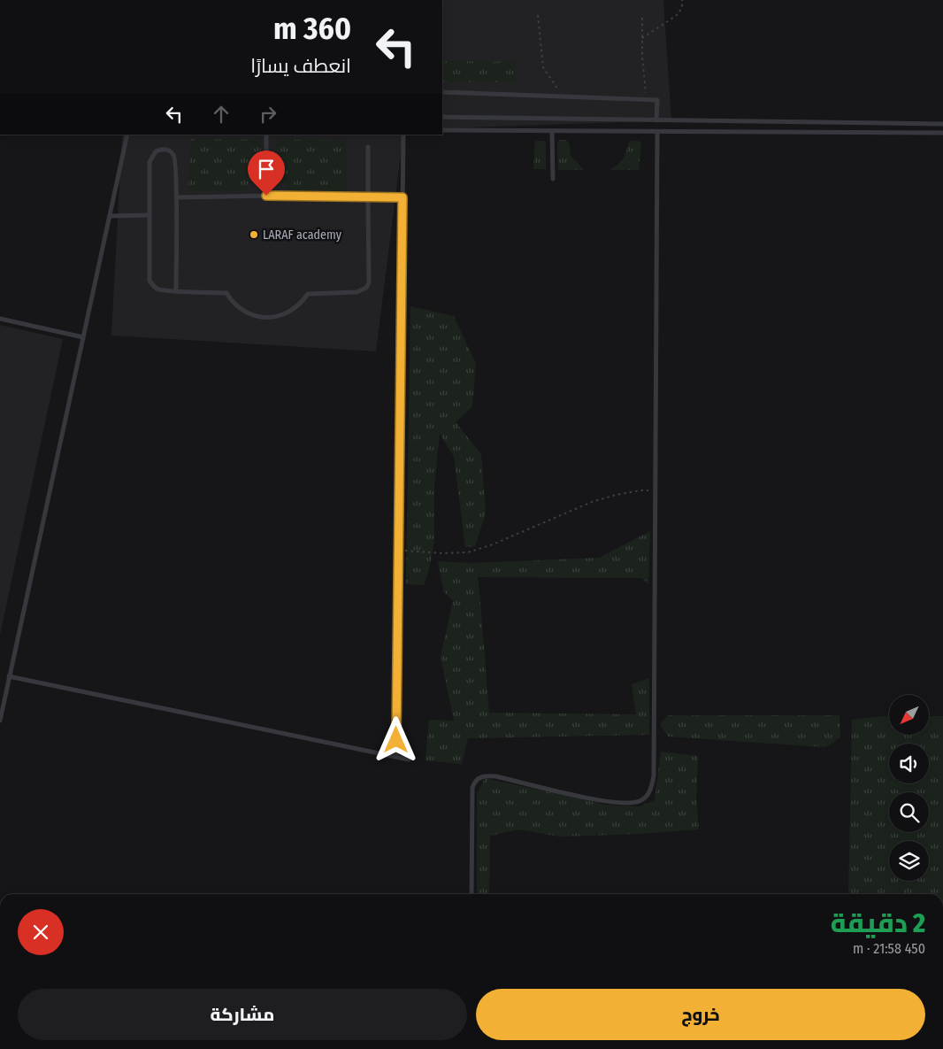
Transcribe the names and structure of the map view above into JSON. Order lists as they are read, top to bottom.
{
  "places": ["LARAF academy"],
  "north": "bottom left",
  "page": {
    "turn": ["360 m", "انعطف يسارًا"],
    "heading": ["2 دقيقة", "450 m · 21:58"],
    "buttons": ["خروج", "مشاركة"]
  }
}
